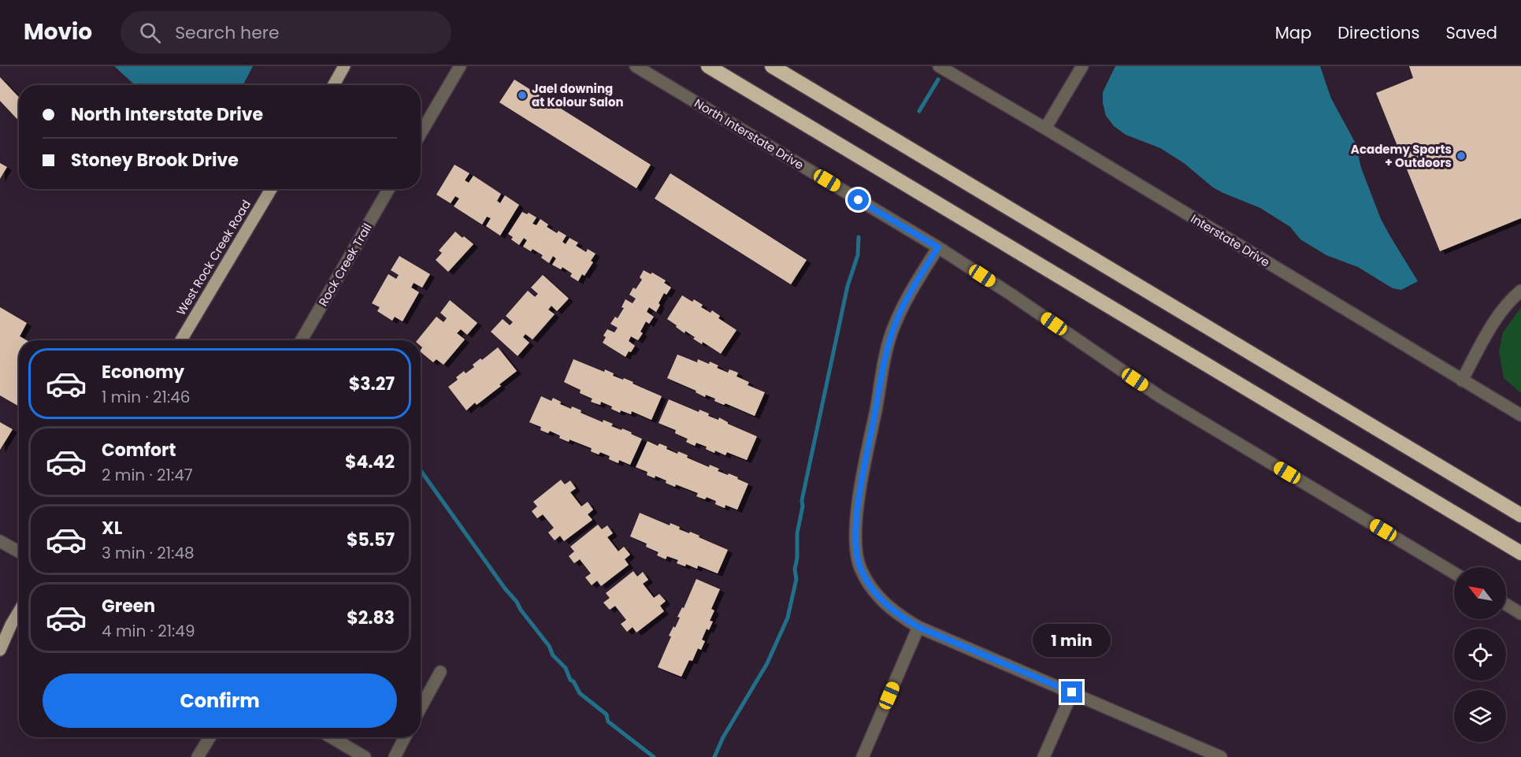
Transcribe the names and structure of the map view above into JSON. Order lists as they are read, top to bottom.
{
  "streets": {
    "main road": ["West Rock Creek Road"],
    "street": ["North Interstate Drive", "Interstate Drive", "Rock Creek Trail"]
  },
  "places": ["Jael downing at Kolour Salon", "Academy Sports + Outdoors"],
  "north": "top left",
  "page": {
    "header": "Movio",
    "search": "Search here",
    "nav": ["Map", "Directions", "Saved"],
    "banner": ["North Interstate Drive", "Stoney Brook Drive"],
    "list": [
      {
        "name": "Economy",
        "note": "1 min · 21:46",
        "value": "$3.27"
      },
      {
        "name": "Comfort",
        "note": "2 min · 21:47",
        "value": "$4.42"
      },
      {
        "name": "XL",
        "note": "3 min · 21:48",
        "value": "$5.57"
      },
      {
        "name": "Green",
        "note": "4 min · 21:49",
        "value": "$2.83"
      }
    ],
    "bubble": "1 min",
    "buttons": "Confirm"
  }
}
